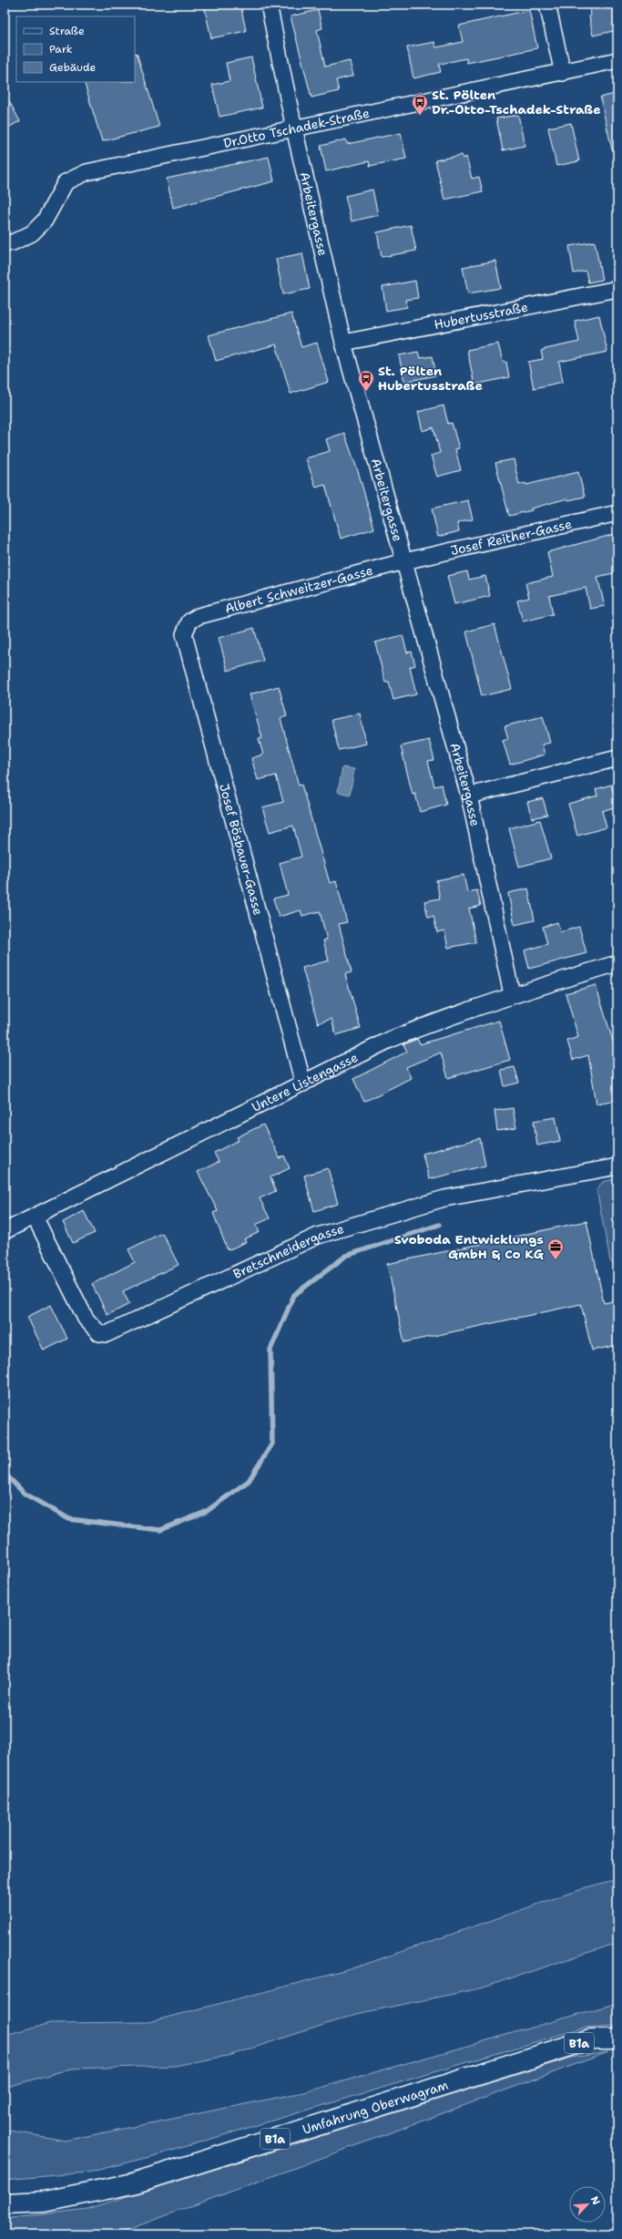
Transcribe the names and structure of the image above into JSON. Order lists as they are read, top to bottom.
{
  "streets": {
    "main road": ["B1a", "Umfahrung Oberwagram"],
    "street": [
      "Dr.Otto Tschadek-Straße",
      "Arbeitergasse",
      "Hubertusstraße",
      "Josef Reither-Gasse",
      "Albert Schweitzer-Gasse",
      "Josef Bösbauer-Gasse",
      "Untere Listengasse",
      "Bretschneidergasse"
    ]
  },
  "crossings": [
    ["Dr.Otto Tschadek-Straße", "Arbeitergasse"],
    ["Arbeitergasse", "Hubertusstraße"],
    ["Arbeitergasse", "Josef Reither-Gasse"],
    ["Arbeitergasse", "Albert Schweitzer-Gasse"],
    ["Arbeitergasse", "Untere Listengasse"],
    ["Josef Reither-Gasse", "Albert Schweitzer-Gasse"],
    ["Albert Schweitzer-Gasse", "Josef Bösbauer-Gasse"],
    ["Josef Bösbauer-Gasse", "Untere Listengasse"],
    ["Untere Listengasse", "Bretschneidergasse"]
  ],
  "places": {
    "bus stop": ["St. Pölten Dr.-Otto-Tschadek-Straße", "St. Pölten Hubertusstraße"],
    "office": ["Svoboda Entwicklungs GmbH & Co KG"]
  },
  "legend": ["Straße", "Park", "Gebäude"],
  "north": "top right"
}
